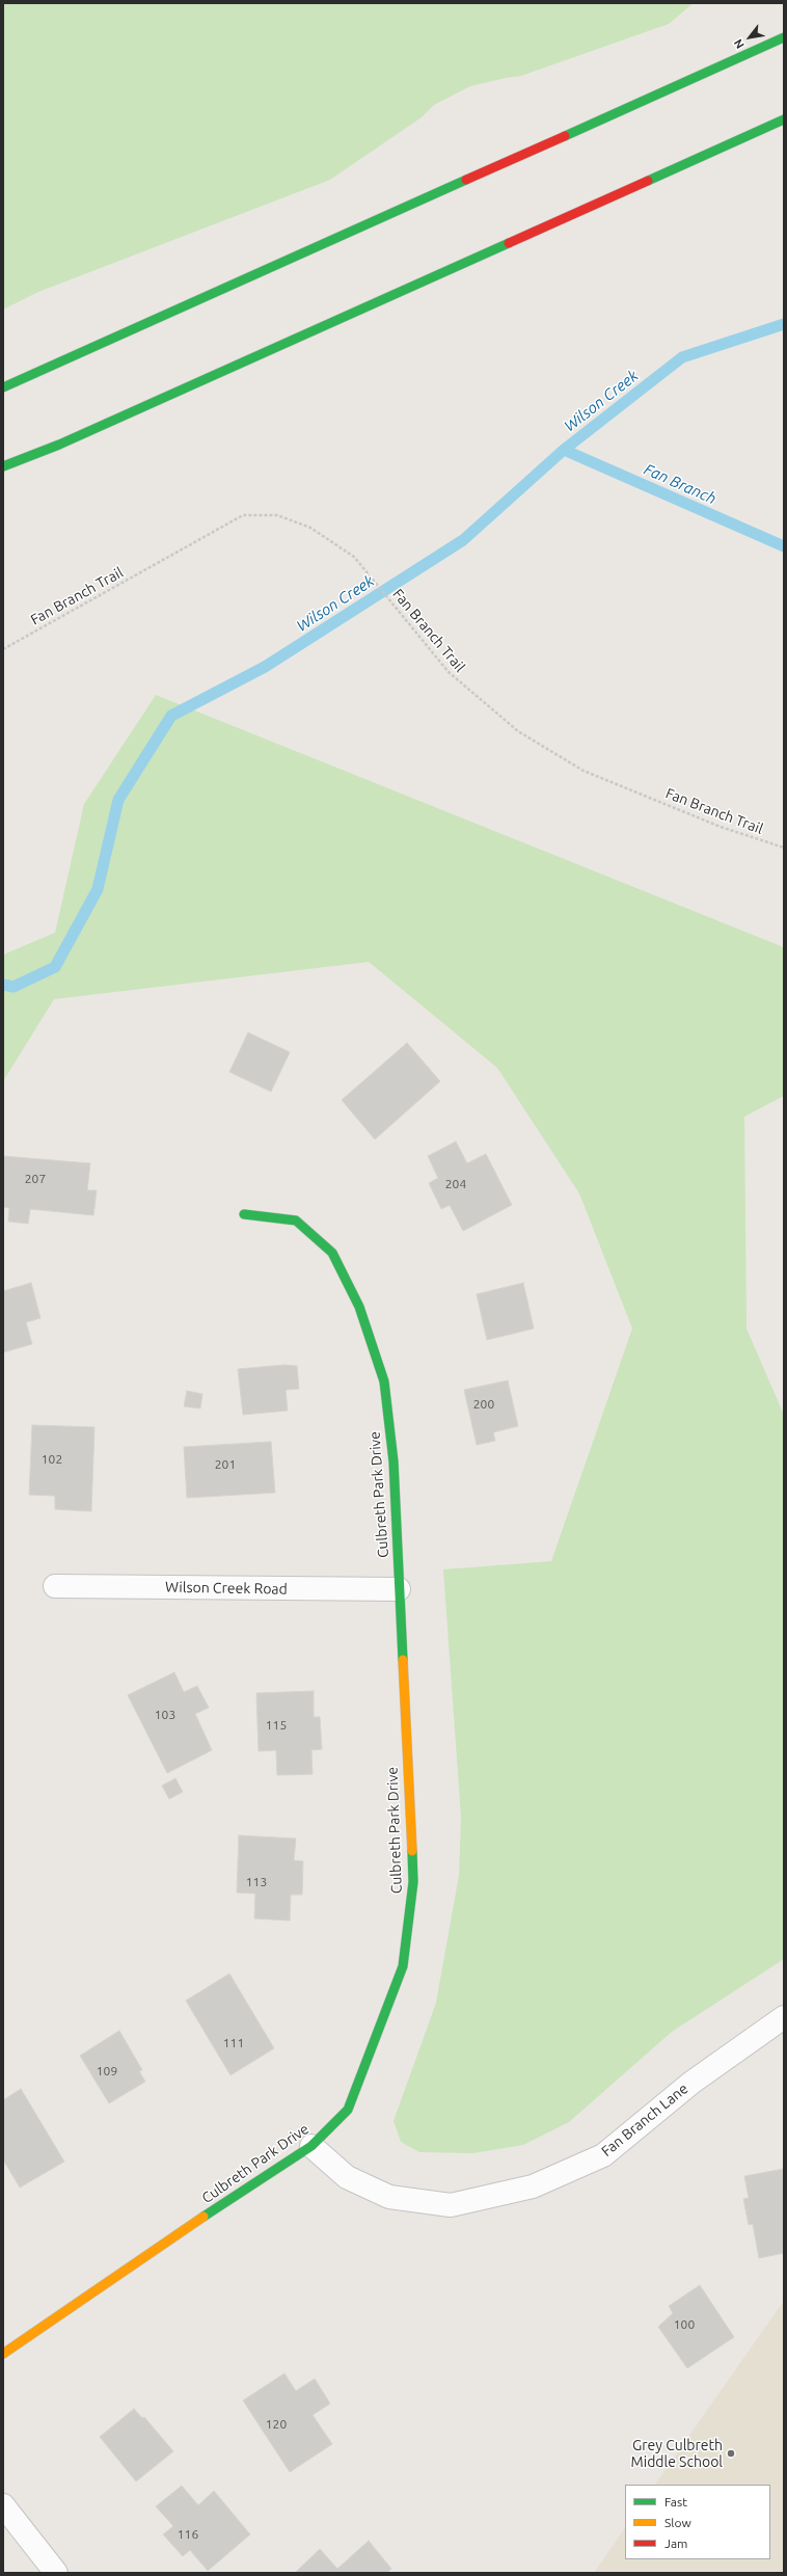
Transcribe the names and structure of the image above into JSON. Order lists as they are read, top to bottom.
{
  "streets": {
    "main road": ["Culbreth Park Drive"],
    "street": ["Wilson Creek Road", "Fan Branch Lane"],
    "path": ["Fan Branch Trail"]
  },
  "crossings": [
    ["Culbreth Park Drive", "Wilson Creek Road"],
    ["Culbreth Park Drive", "Fan Branch Lane"]
  ],
  "water": ["Wilson Creek", "Fan Branch"],
  "places": ["Grey Culbreth Middle School"],
  "house_numbers": [
    "207",
    "204",
    "200",
    "102",
    "201",
    "103",
    "115",
    "113",
    "111",
    "109",
    "100",
    "120",
    "116"
  ],
  "legend": ["Fast", "Slow", "Jam"],
  "north": "bottom left"
}
